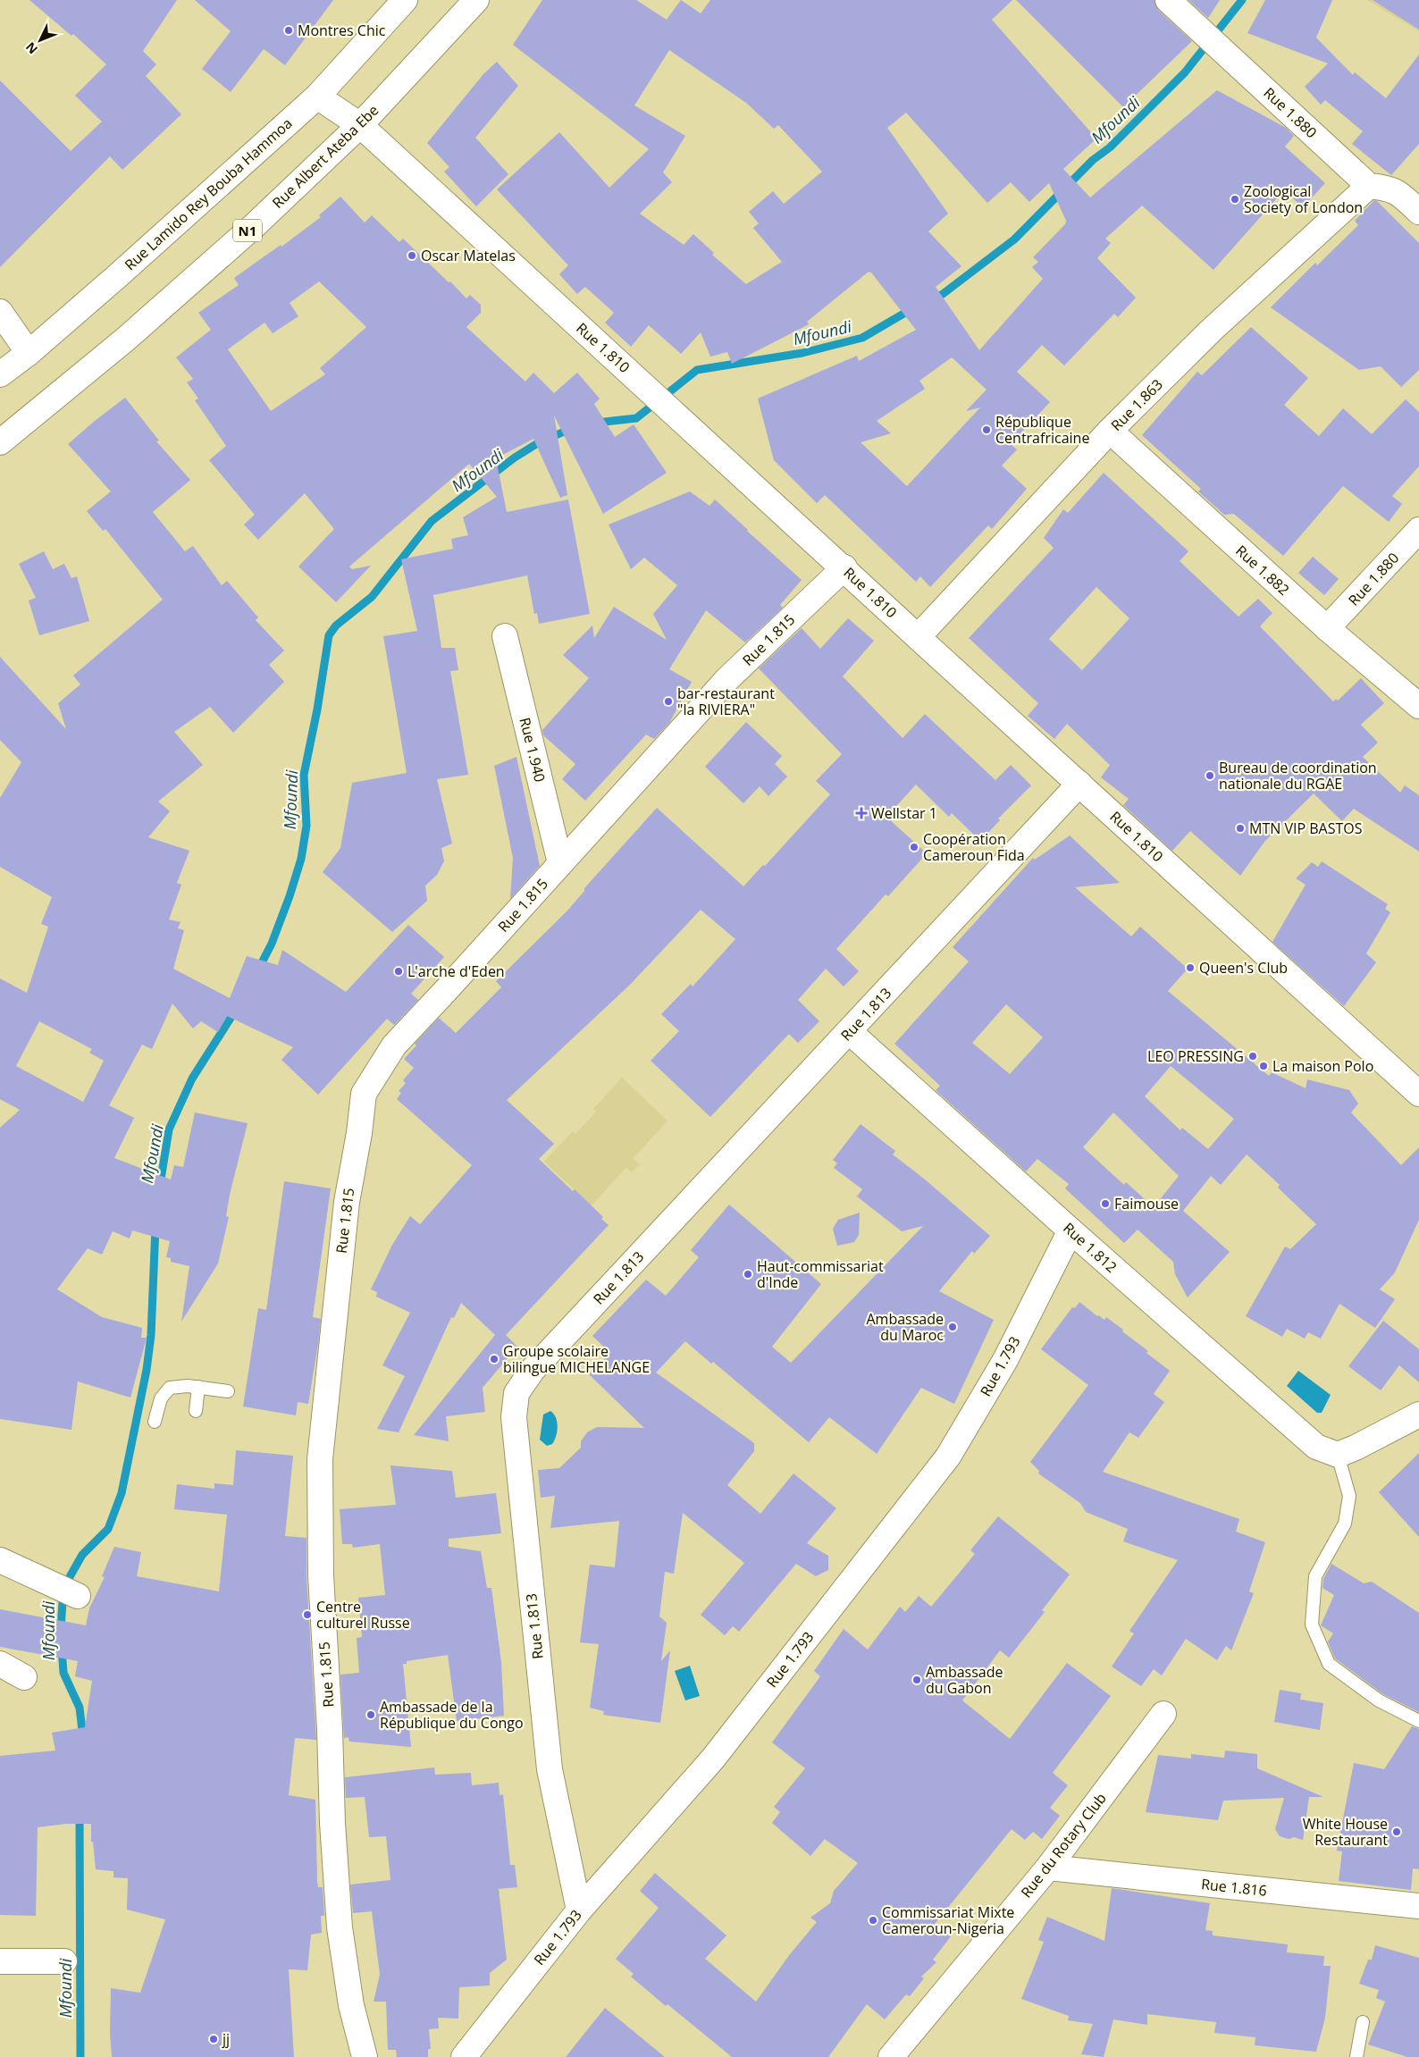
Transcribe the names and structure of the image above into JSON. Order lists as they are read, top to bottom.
{
  "streets": {
    "main road": [
      "Rue 1.880",
      "Rue Albert Ateba Ebe",
      "Rue Lamido Rey Bouba Hammoa",
      "N1",
      "Rue 1.810",
      "Rue 1.863",
      "Rue 1.882",
      "Rue 1.815",
      "Rue 1.940",
      "Rue 1.813",
      "Rue 1.812",
      "Rue 1.793",
      "Rue du Rotary Club",
      "Rue 1.816"
    ]
  },
  "crossings": [
    ["Rue 1.880", "Rue 1.863"],
    ["Rue 1.880", "Rue 1.882"],
    ["Rue Albert Ateba Ebe", "Rue 1.810"],
    ["Rue Lamido Rey Bouba Hammoa", "Rue 1.810"],
    ["Rue 1.810", "Rue 1.863"],
    ["Rue 1.810", "Rue 1.815"],
    ["Rue 1.810", "Rue 1.813"],
    ["Rue 1.863", "Rue 1.882"],
    ["Rue 1.815", "Rue 1.940"],
    ["Rue 1.813", "Rue 1.812"],
    ["Rue 1.813", "Rue 1.793"],
    ["Rue 1.812", "Rue 1.793"],
    ["Rue du Rotary Club", "Rue 1.816"]
  ],
  "water": ["Mfoundi"],
  "places": {
    "other": [
      "Montres Chic",
      "Zoological Society of London",
      "Oscar Matelas",
      "République Centrafricaine",
      "bar-restaurant \"la RIVIERA\"",
      "Bureau de coordination nationale du RGAE",
      "MTN VIP BASTOS",
      "Coopération Cameroun Fida",
      "Queen's Club",
      "L'arche d'Eden",
      "LEO PRESSING",
      "La maison Polo",
      "Faimouse",
      "Haut-commissariat d'Inde",
      "Ambassade du Maroc",
      "Groupe scolaire bilingue MICHELANGE",
      "Centre culturel Russe",
      "Ambassade du Gabon",
      "Ambassade de la République du Congo",
      "White House Restaurant",
      "Commissariat Mixte Cameroun-Nigeria",
      "jj"
    ],
    "health": ["Wellstar 1"]
  },
  "north": "bottom left"
}
